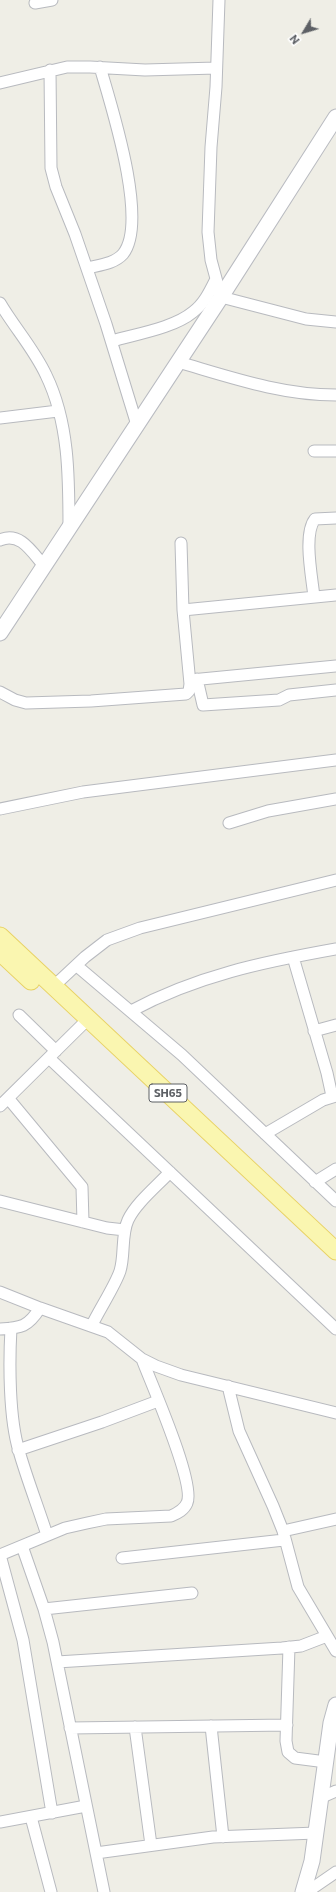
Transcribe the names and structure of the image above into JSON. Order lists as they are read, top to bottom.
{
  "streets": {
    "main road": ["SH65"]
  },
  "north": "bottom left"
}
